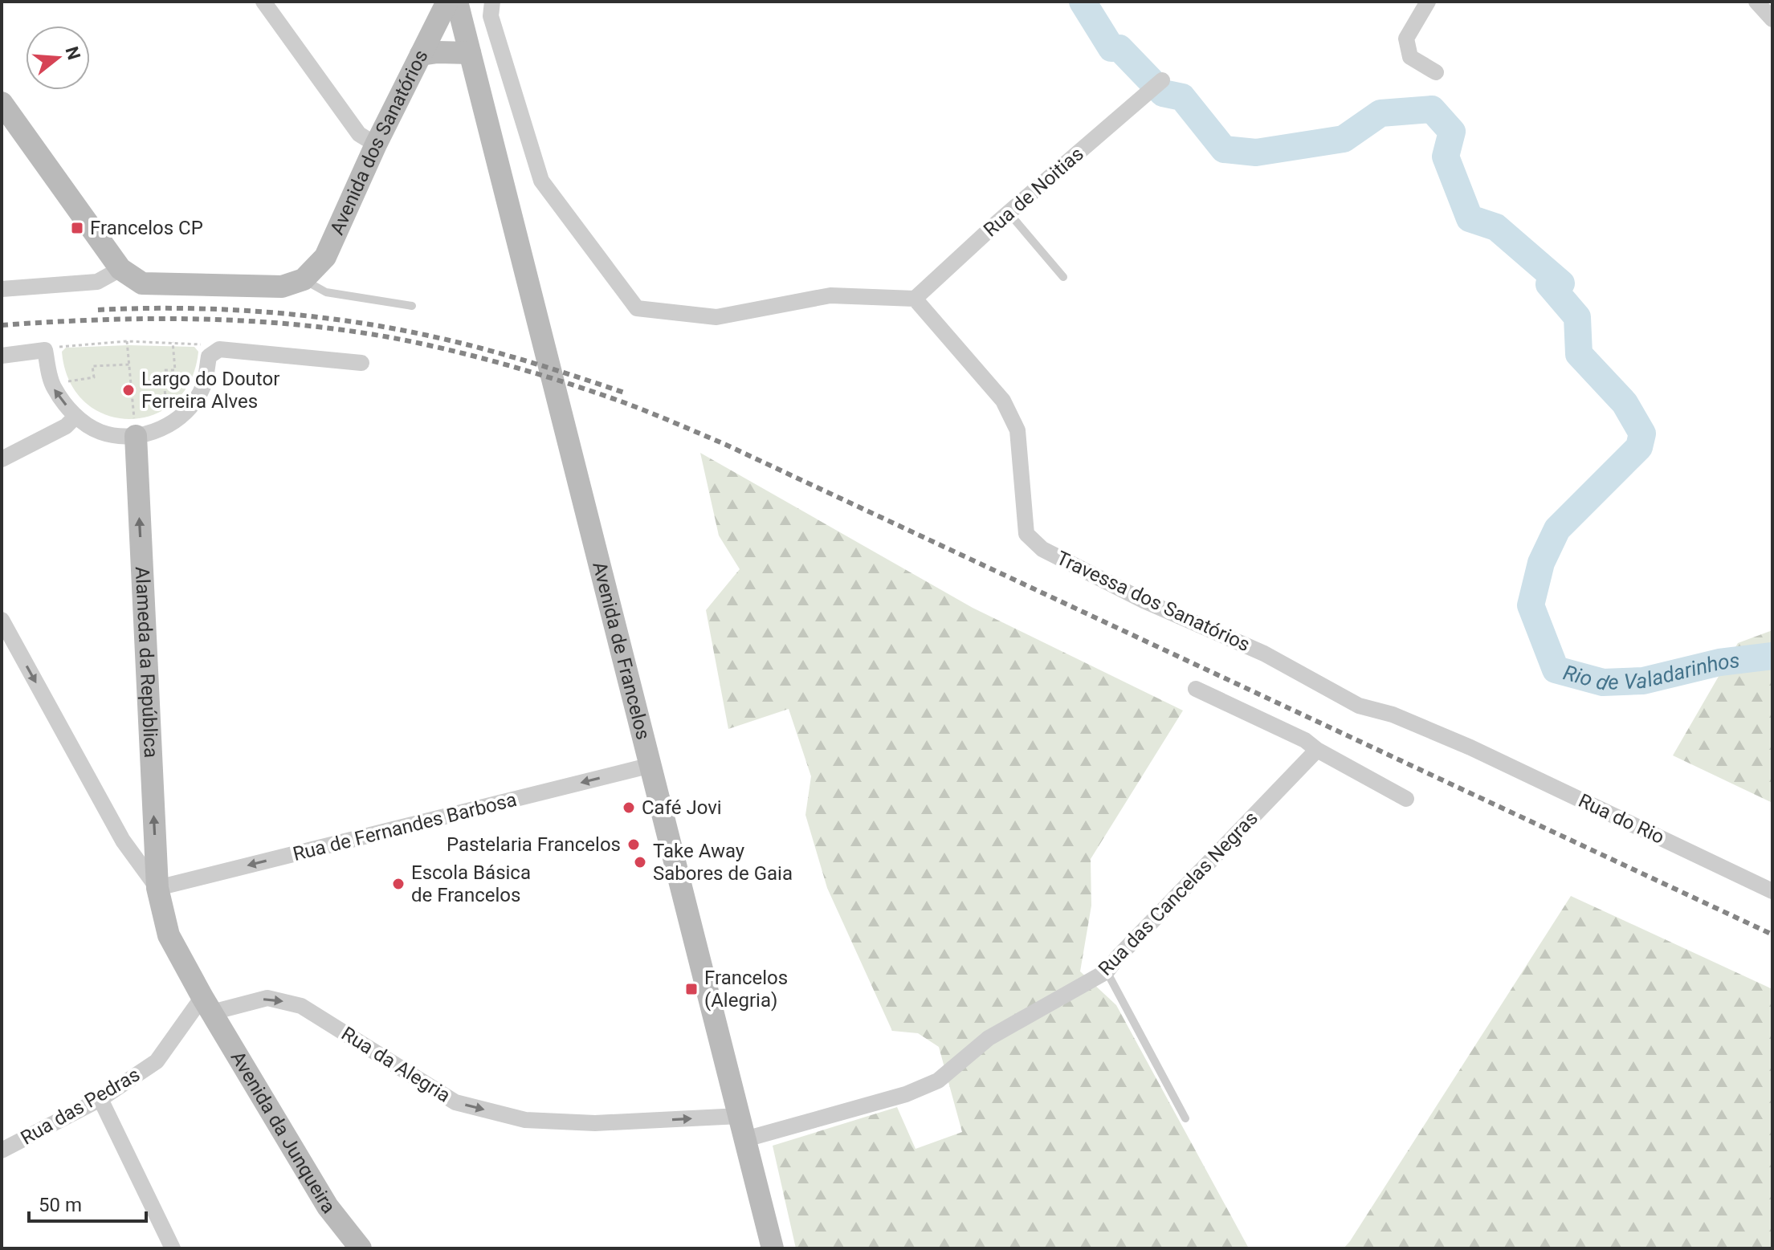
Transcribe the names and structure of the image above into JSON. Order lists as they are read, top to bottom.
{
  "streets": {
    "main road": [
      "Avenida dos Sanatórios",
      "Avenida de Francelos",
      "Alameda da República",
      "Avenida da Junqueira"
    ],
    "street": [
      "Rua de Noitias",
      "Travessa dos Sanatórios",
      "Rua do Rio",
      "Rua de Fernandes Barbosa",
      "Rua das Cancelas Negras",
      "Rua da Alegria",
      "Rua das Pedras"
    ]
  },
  "crossings": [
    ["Rua de Noitias", "Travessa dos Sanatórios"],
    ["Travessa dos Sanatórios", "Rua do Rio"],
    ["Avenida de Francelos", "Rua de Fernandes Barbosa"],
    ["Avenida de Francelos", "Rua das Cancelas Negras"],
    ["Avenida de Francelos", "Rua da Alegria"],
    ["Alameda da República", "Rua de Fernandes Barbosa"],
    ["Alameda da República", "Rua da Alegria"],
    ["Alameda da República", "Rua das Pedras"],
    ["Alameda da República", "Avenida da Junqueira"],
    ["Rua da Alegria", "Rua das Pedras"],
    ["Rua da Alegria", "Avenida da Junqueira"],
    ["Rua das Pedras", "Avenida da Junqueira"]
  ],
  "one_way": ["Alameda da República", "Rua de Fernandes Barbosa", "Rua da Alegria"],
  "water": ["Rio de Valadarinhos"],
  "places": {
    "transit": ["Francelos CP", "Francelos (Alegria)"],
    "other": [
      "Largo do Doutor Ferreira Alves",
      "Café Jovi",
      "Pastelaria Francelos",
      "Take Away Sabores de Gaia",
      "Escola Básica de Francelos"
    ]
  },
  "scale_bar": "50 m",
  "north": "right"
}
